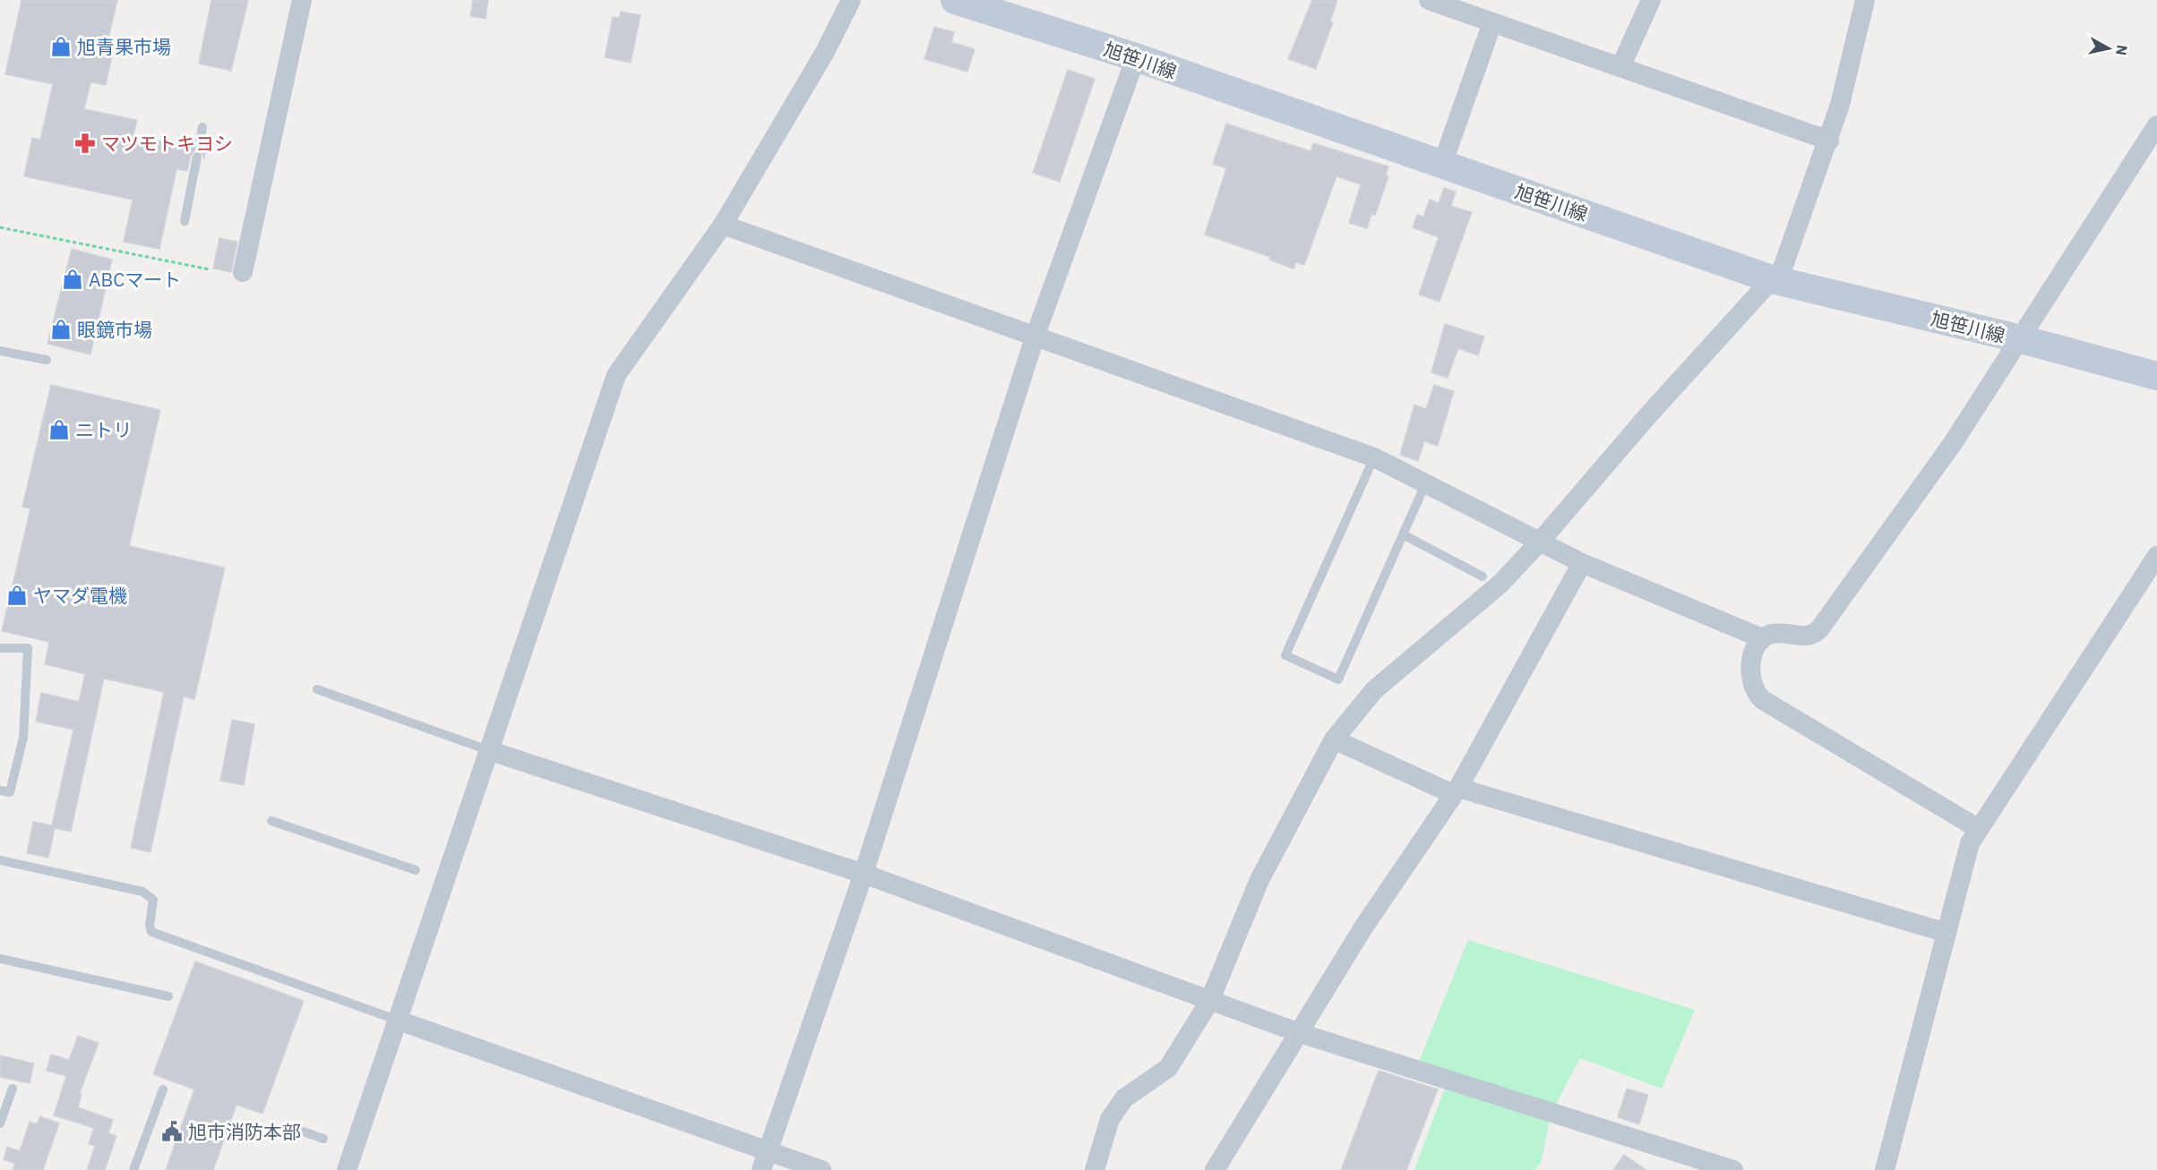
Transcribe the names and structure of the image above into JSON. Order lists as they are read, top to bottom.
{
  "streets": {
    "main road": ["旭笹川線"]
  },
  "places": {
    "shop": [
      "旭青果市場",
      "ABCマート",
      "眼鏡市場",
      "ニトリ",
      "ヤマダ電機"
    ],
    "pharmacy": ["マツモトキヨシ"],
    "public building": ["旭市消防本部"]
  },
  "north": "right"
}
